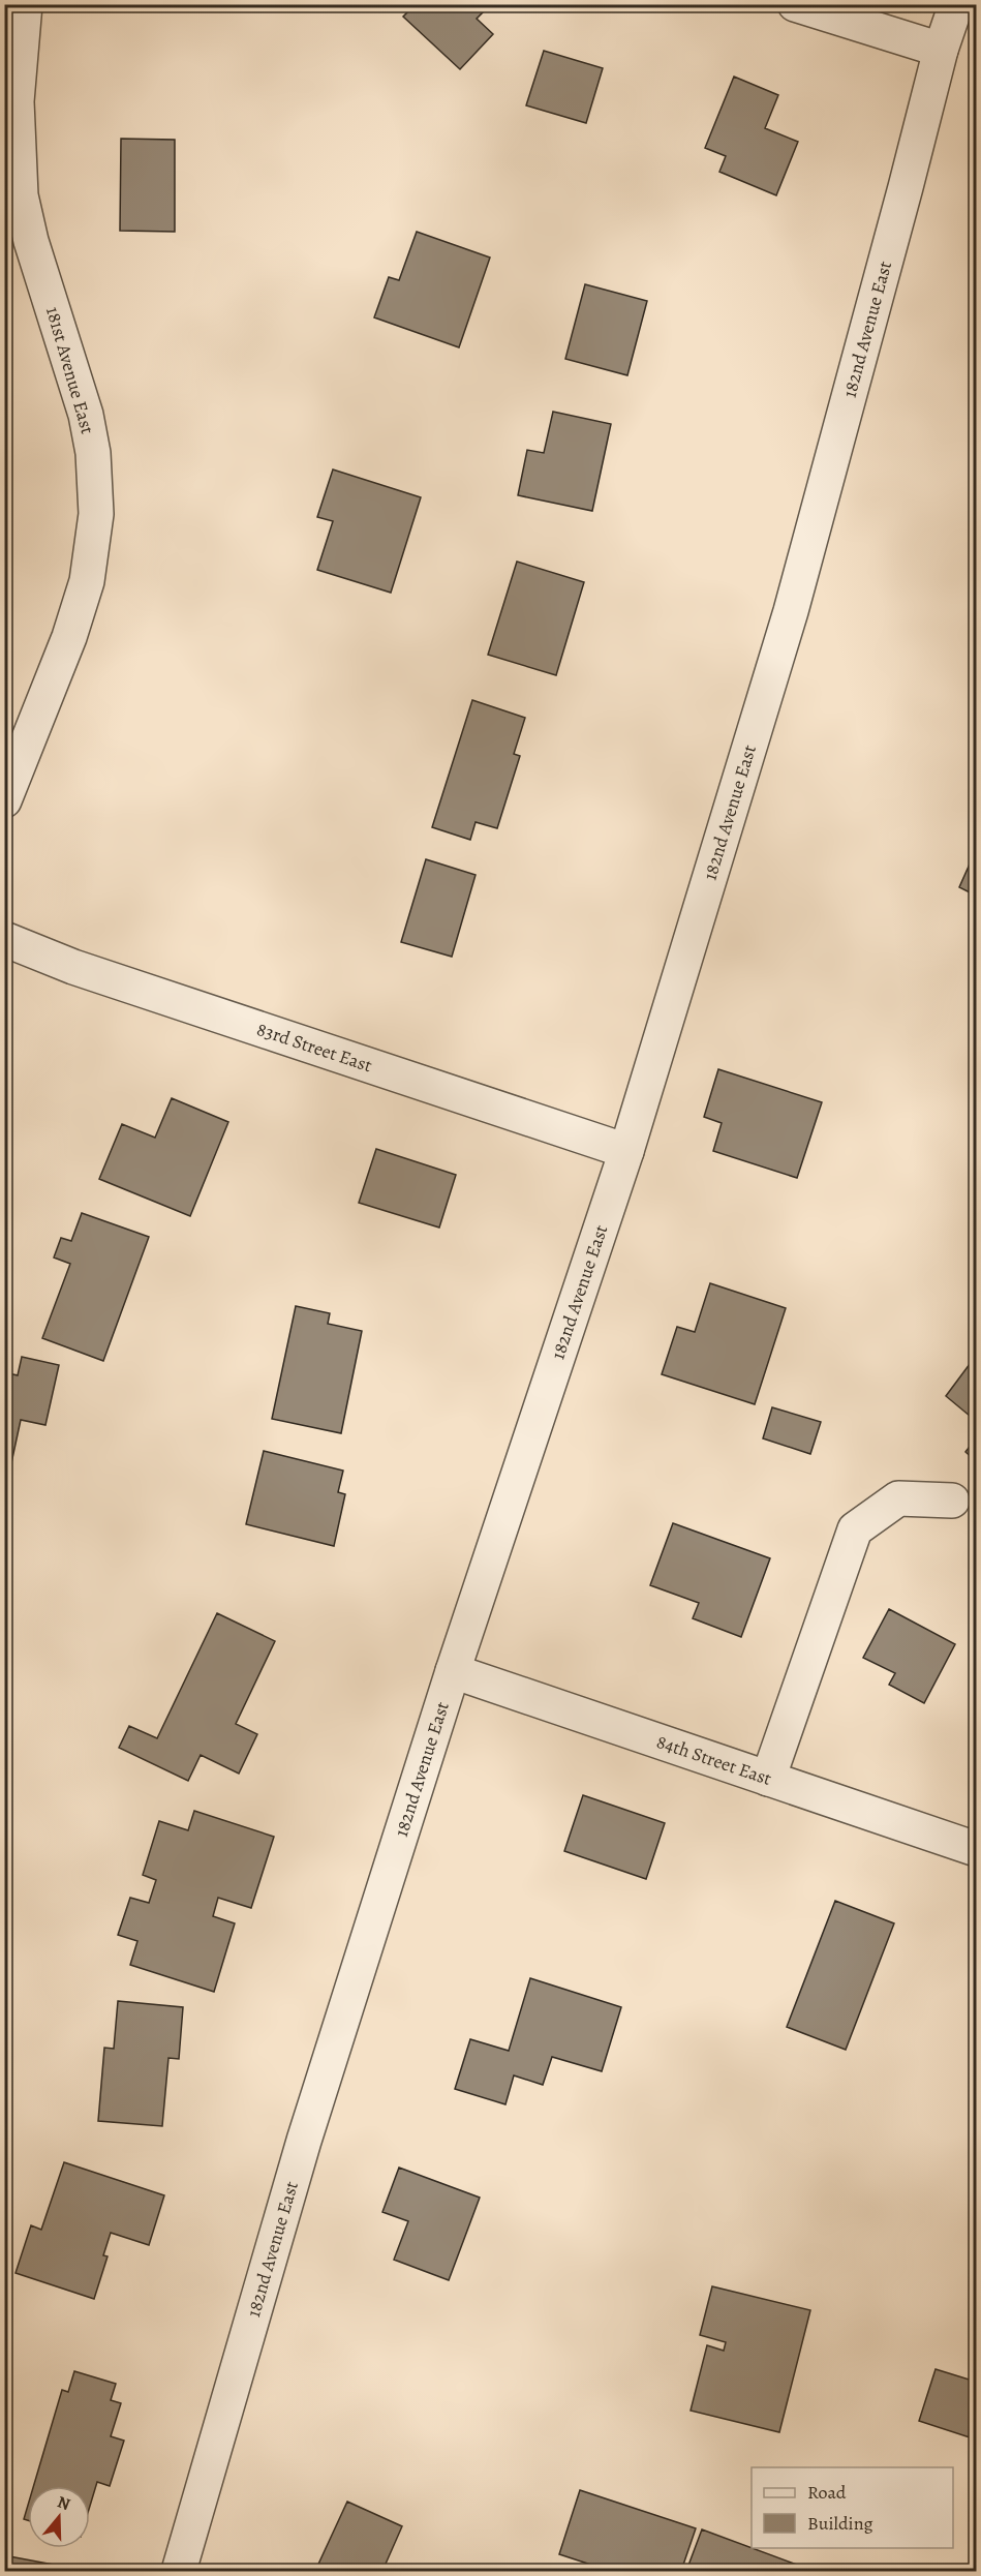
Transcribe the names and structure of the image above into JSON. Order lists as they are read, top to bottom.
{
  "streets": {
    "street": [
      "182nd Avenue East",
      "181st Avenue East",
      "83rd Street East",
      "84th Street East"
    ]
  },
  "crossings": [
    ["182nd Avenue East", "83rd Street East"],
    ["182nd Avenue East", "84th Street East"]
  ],
  "legend": ["Road", "Building"],
  "north": "top"
}
